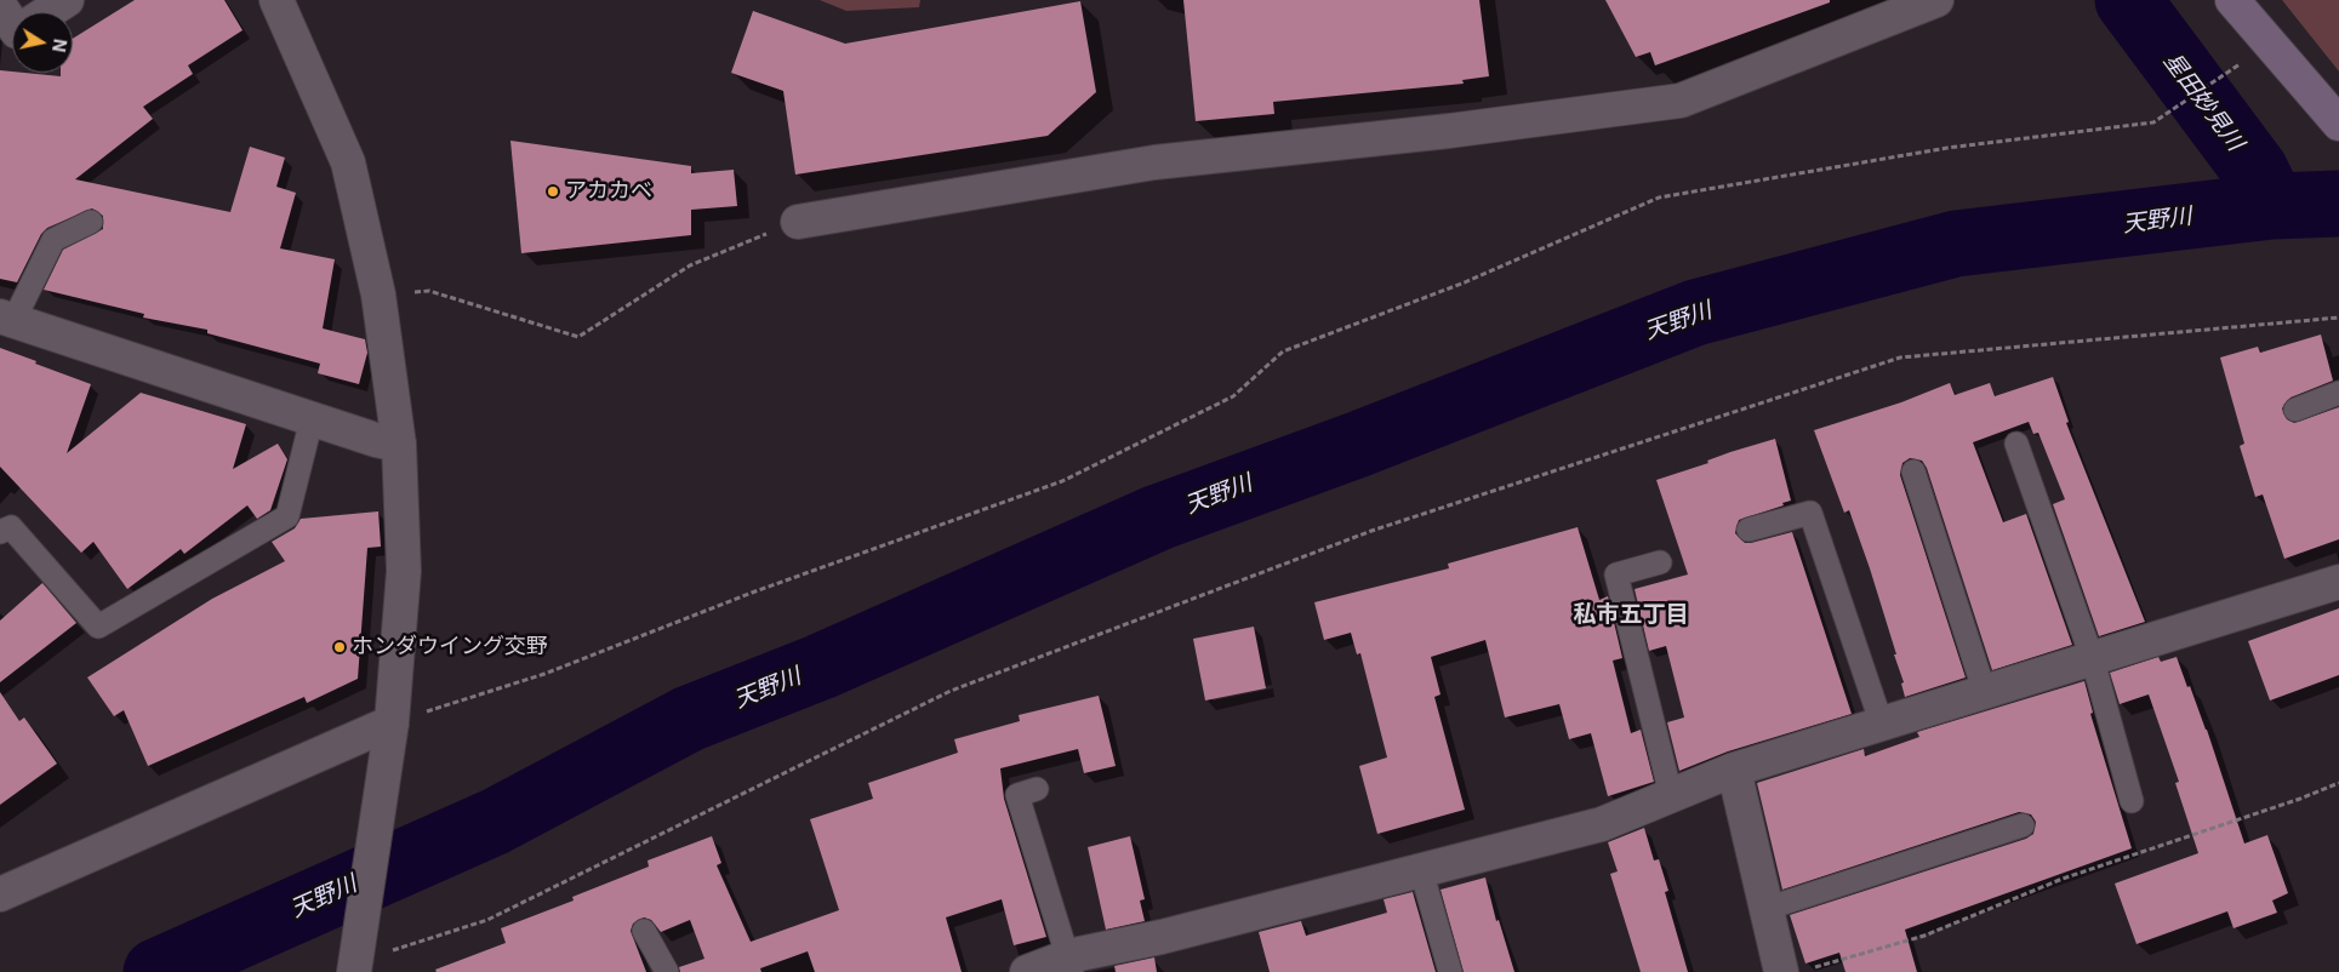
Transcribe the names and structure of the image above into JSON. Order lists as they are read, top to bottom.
{
  "districts": ["私市五丁目"],
  "water": ["星田妙見川", "天野川"],
  "places": ["アカカベ", "ホンダウイング交野"],
  "north": "right"
}
